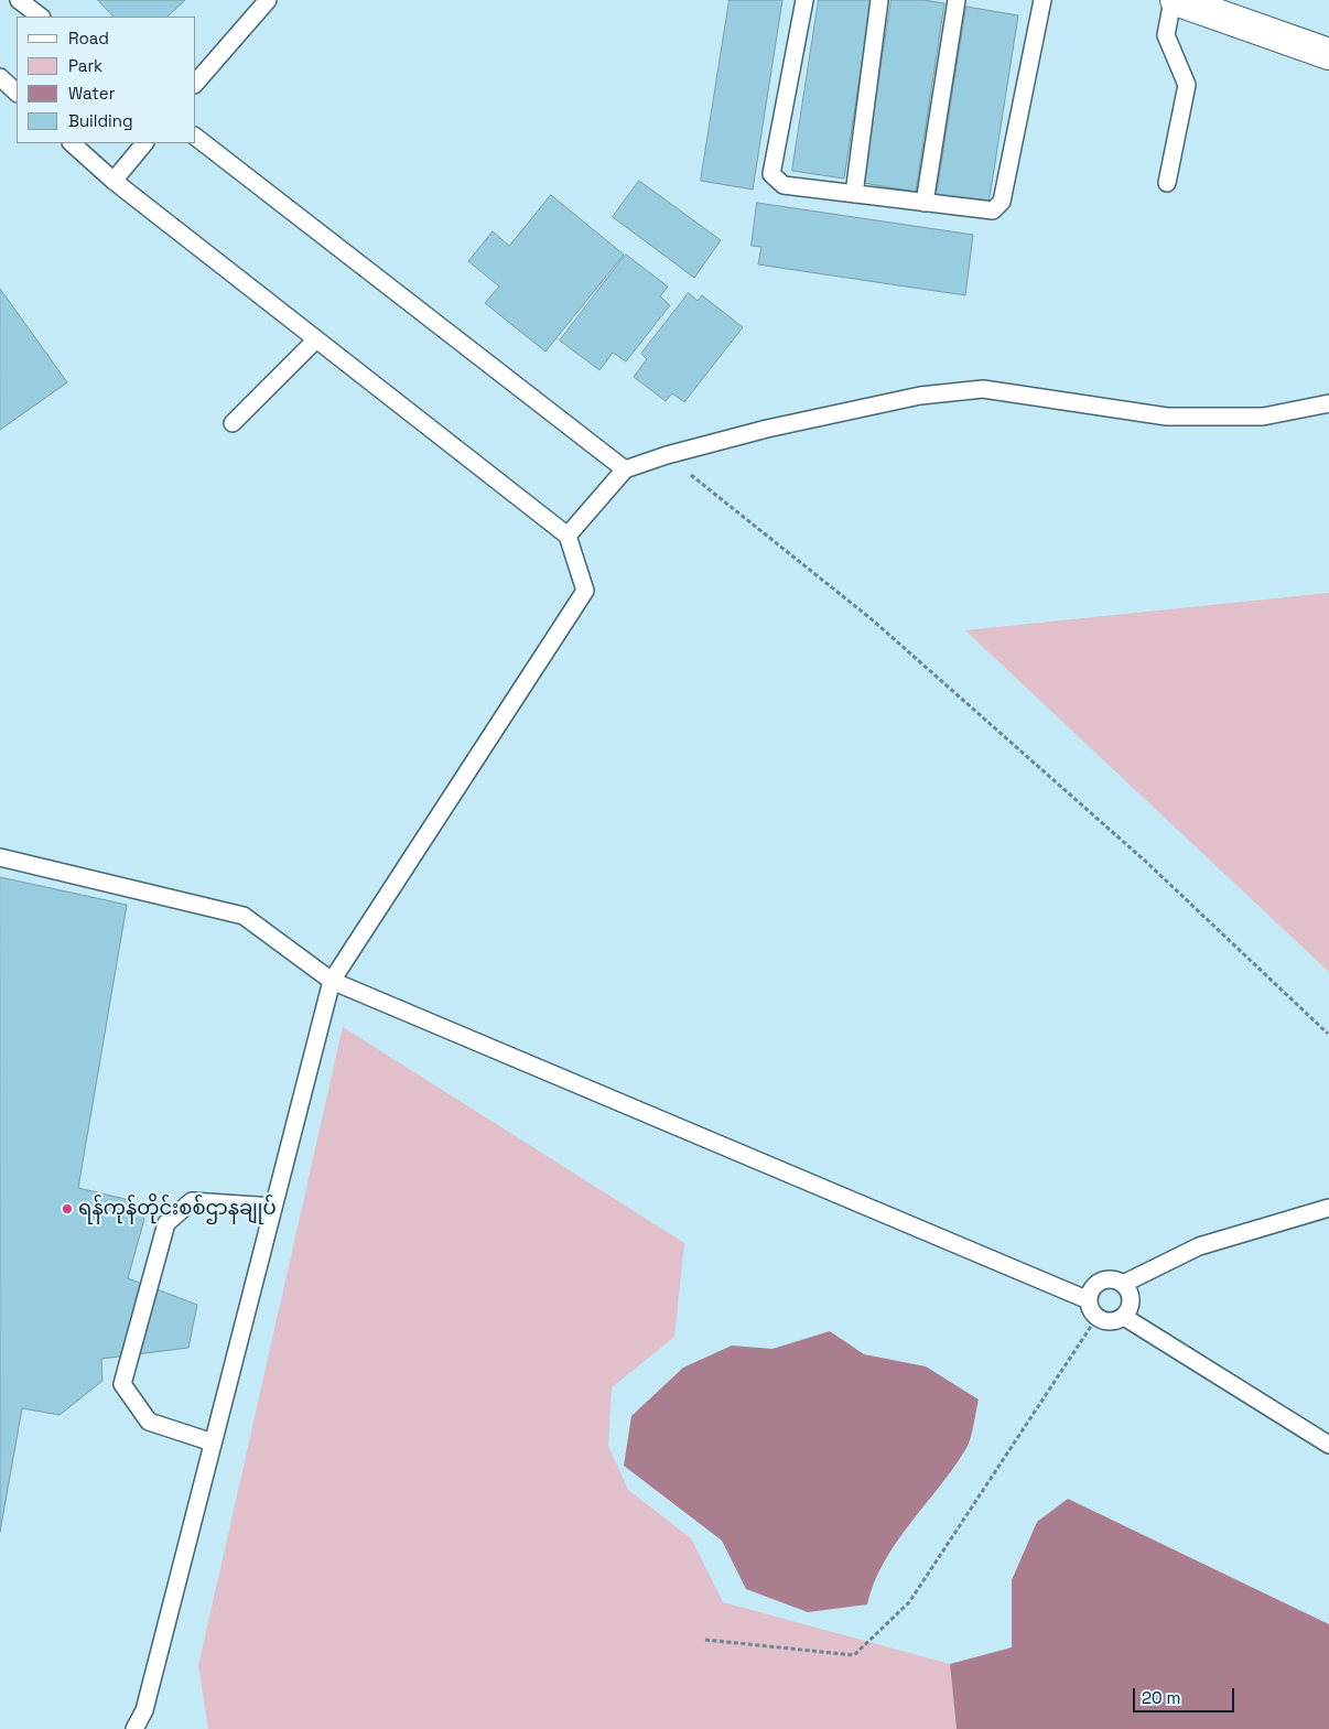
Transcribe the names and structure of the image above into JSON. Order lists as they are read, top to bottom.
{
  "places": ["ရန်ကုန်တိုင်းစစ်ဌာနချုပ်"],
  "legend": [
    "Road",
    "Park",
    "Water",
    "Building"
  ],
  "scale_bar": "20 m"
}
